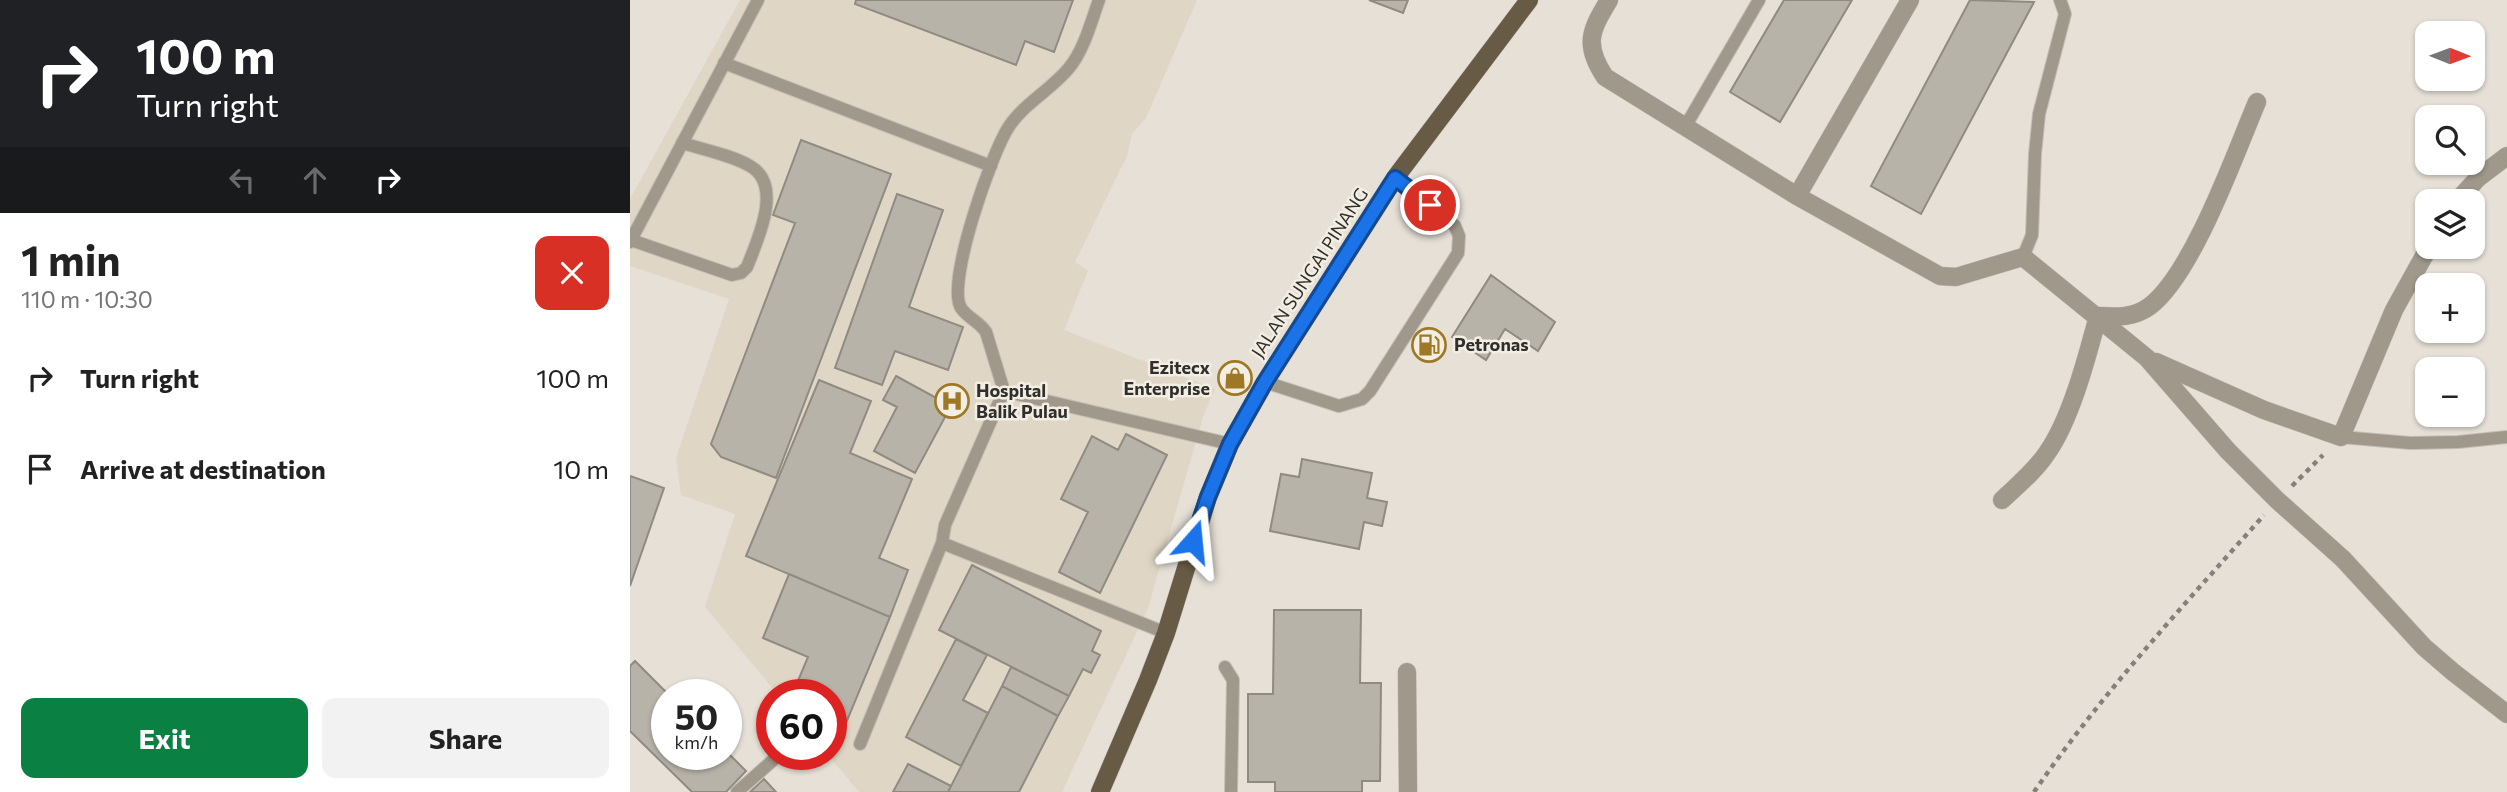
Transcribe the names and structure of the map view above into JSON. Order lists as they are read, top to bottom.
{
  "streets": {
    "main road": ["JALAN SUNGAI PINANG"]
  },
  "places": {
    "fuel station": ["Petronas"],
    "shop": ["Ezitecx Enterprise"],
    "hospital": ["Hospital Balik Pulau"]
  },
  "north": "right",
  "page": {
    "turn": ["100 m", "Turn right"],
    "map_buttons": ["+", "−"],
    "heading": ["1 min", "110 m · 10:30"],
    "list": [
      {
        "name": "Turn right",
        "value": "100 m"
      },
      {
        "name": "Arrive at destination",
        "value": "10 m"
      }
    ],
    "speed": "50 km/h",
    "limit": "60",
    "buttons": ["Exit", "Share"]
  }
}
